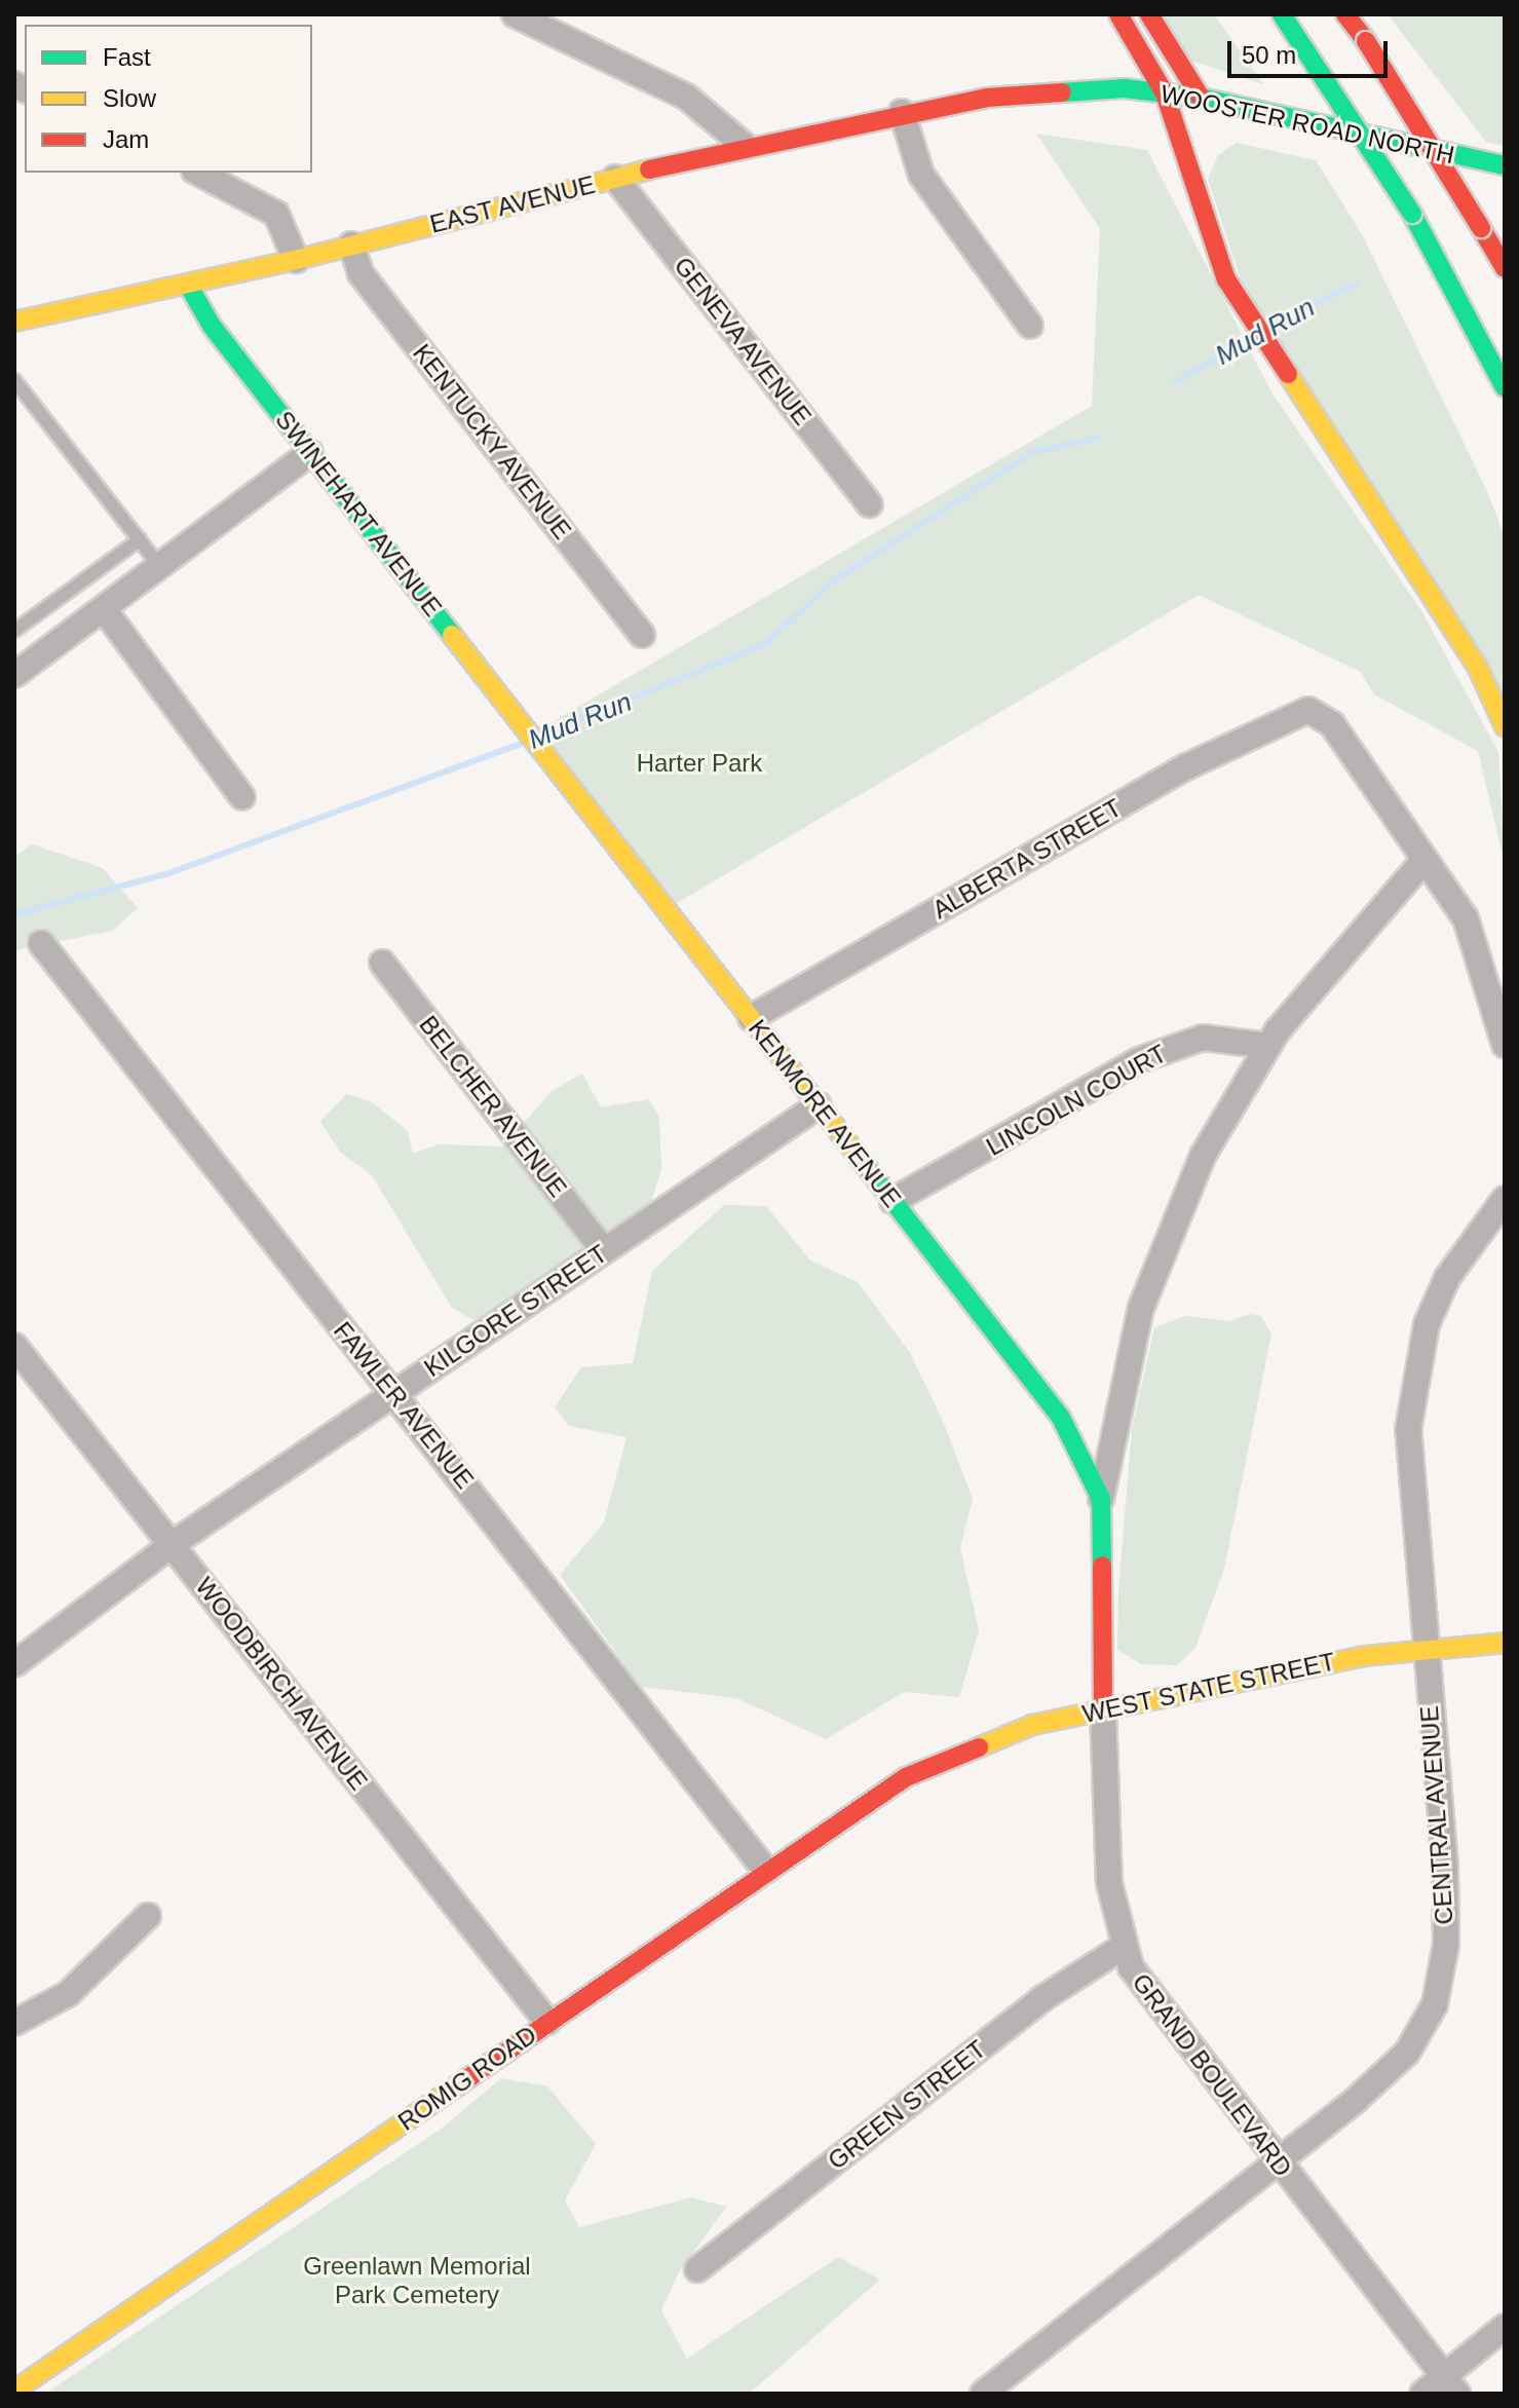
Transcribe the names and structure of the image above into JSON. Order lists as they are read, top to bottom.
{
  "streets": {
    "main road": [
      "WOOSTER ROAD NORTH",
      "EAST AVENUE",
      "SWINEHART AVENUE",
      "KENMORE AVENUE",
      "WEST STATE STREET",
      "GRAND BOULEVARD",
      "ROMIG ROAD"
    ],
    "street": [
      "GENEVA AVENUE",
      "KENTUCKY AVENUE",
      "ALBERTA STREET",
      "LINCOLN COURT",
      "BELCHER AVENUE",
      "KILGORE STREET",
      "FAWLER AVENUE",
      "WOODBIRCH AVENUE",
      "CENTRAL AVENUE",
      "GREEN STREET"
    ]
  },
  "crossings": [
    ["WOOSTER ROAD NORTH", "EAST AVENUE"],
    ["EAST AVENUE", "GENEVA AVENUE"],
    ["EAST AVENUE", "KENTUCKY AVENUE"],
    ["EAST AVENUE", "SWINEHART AVENUE"],
    ["SWINEHART AVENUE", "KENMORE AVENUE"],
    ["ALBERTA STREET", "KENMORE AVENUE"],
    ["ALBERTA STREET", "GRAND BOULEVARD"],
    ["LINCOLN COURT", "KENMORE AVENUE"],
    ["LINCOLN COURT", "GRAND BOULEVARD"],
    ["BELCHER AVENUE", "KILGORE STREET"],
    ["KENMORE AVENUE", "KILGORE STREET"],
    ["KENMORE AVENUE", "GRAND BOULEVARD"],
    ["KILGORE STREET", "FAWLER AVENUE"],
    ["KILGORE STREET", "WOODBIRCH AVENUE"],
    ["FAWLER AVENUE", "ROMIG ROAD"],
    ["WOODBIRCH AVENUE", "ROMIG ROAD"],
    ["WEST STATE STREET", "CENTRAL AVENUE"],
    ["WEST STATE STREET", "GRAND BOULEVARD"],
    ["WEST STATE STREET", "ROMIG ROAD"],
    ["CENTRAL AVENUE", "GRAND BOULEVARD"],
    ["GRAND BOULEVARD", "GREEN STREET"]
  ],
  "water": ["Mud Run"],
  "parks": ["Harter Park", "Greenlawn Memorial Park Cemetery"],
  "legend": ["Fast", "Slow", "Jam"],
  "scale_bar": "50 m"
}
